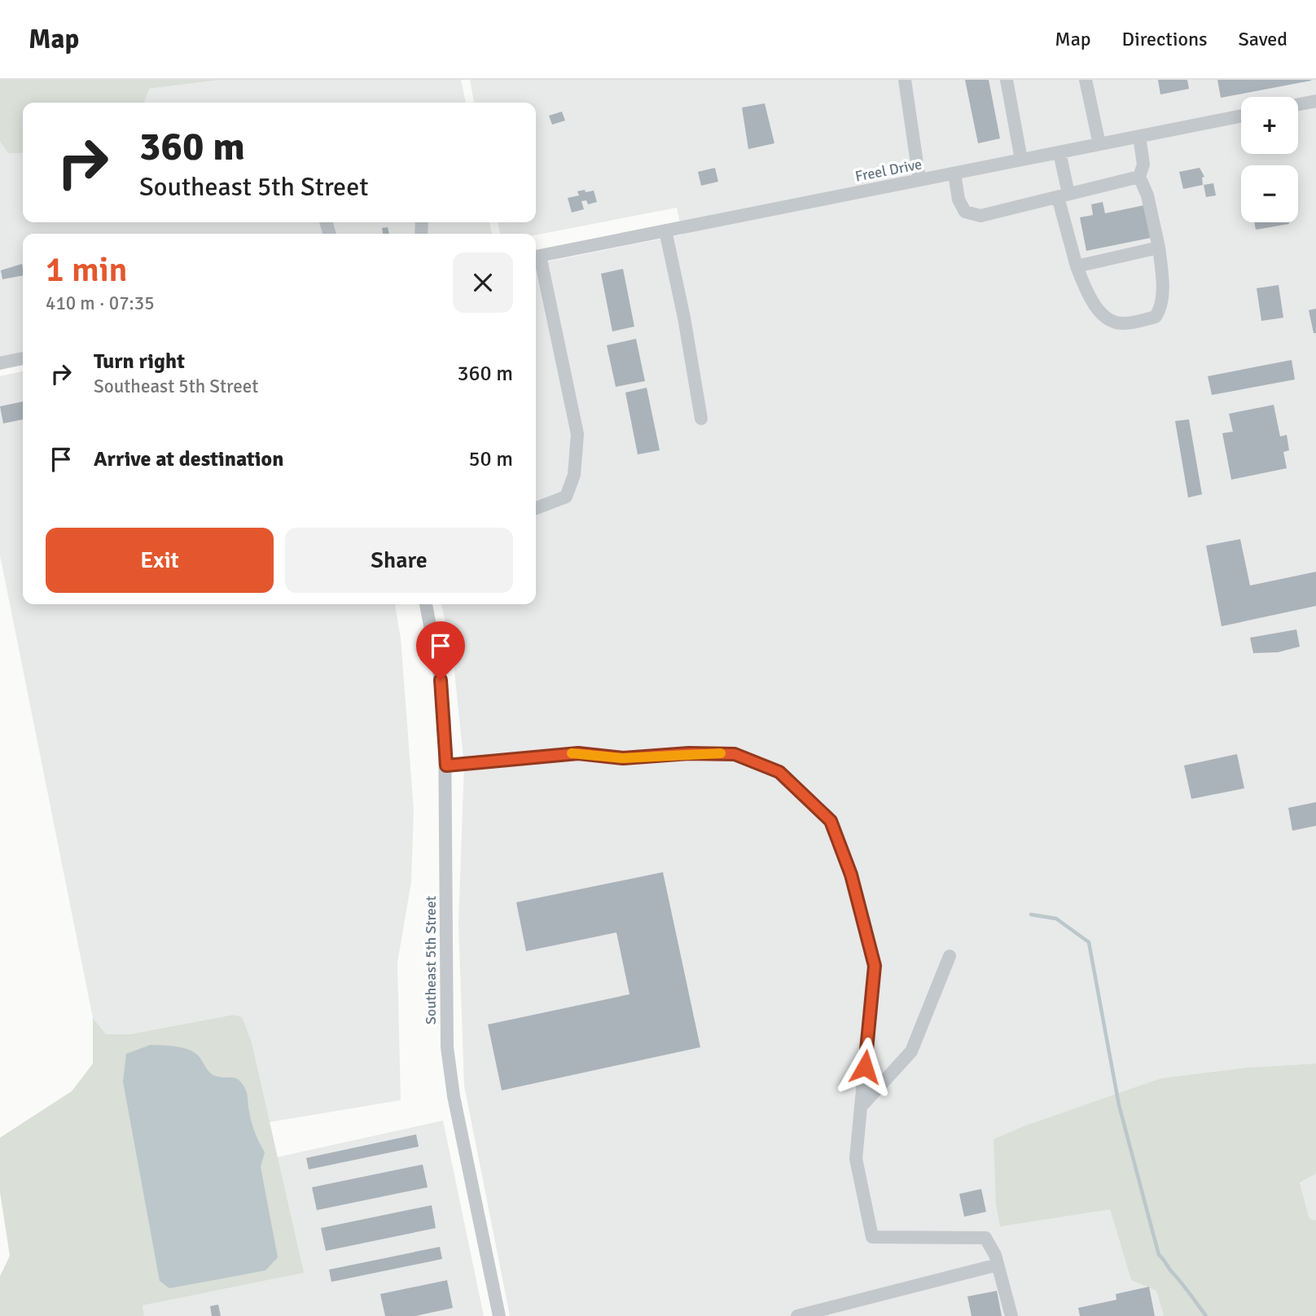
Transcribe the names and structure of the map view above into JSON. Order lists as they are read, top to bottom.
{
  "streets": {
    "street": ["Freel Drive", "Southeast 5th Street"]
  },
  "page": {
    "header": "Map",
    "nav": ["Map", "Directions", "Saved"],
    "map_buttons": ["+", "−"],
    "turn": ["360 m", "Southeast 5th Street"],
    "heading": ["1 min", "410 m · 07:35"],
    "list": [
      {
        "name": "Turn right",
        "note": "Southeast 5th Street",
        "value": "360 m"
      },
      {
        "name": "Arrive at destination",
        "value": "50 m"
      }
    ],
    "buttons": ["Exit", "Share"]
  }
}
